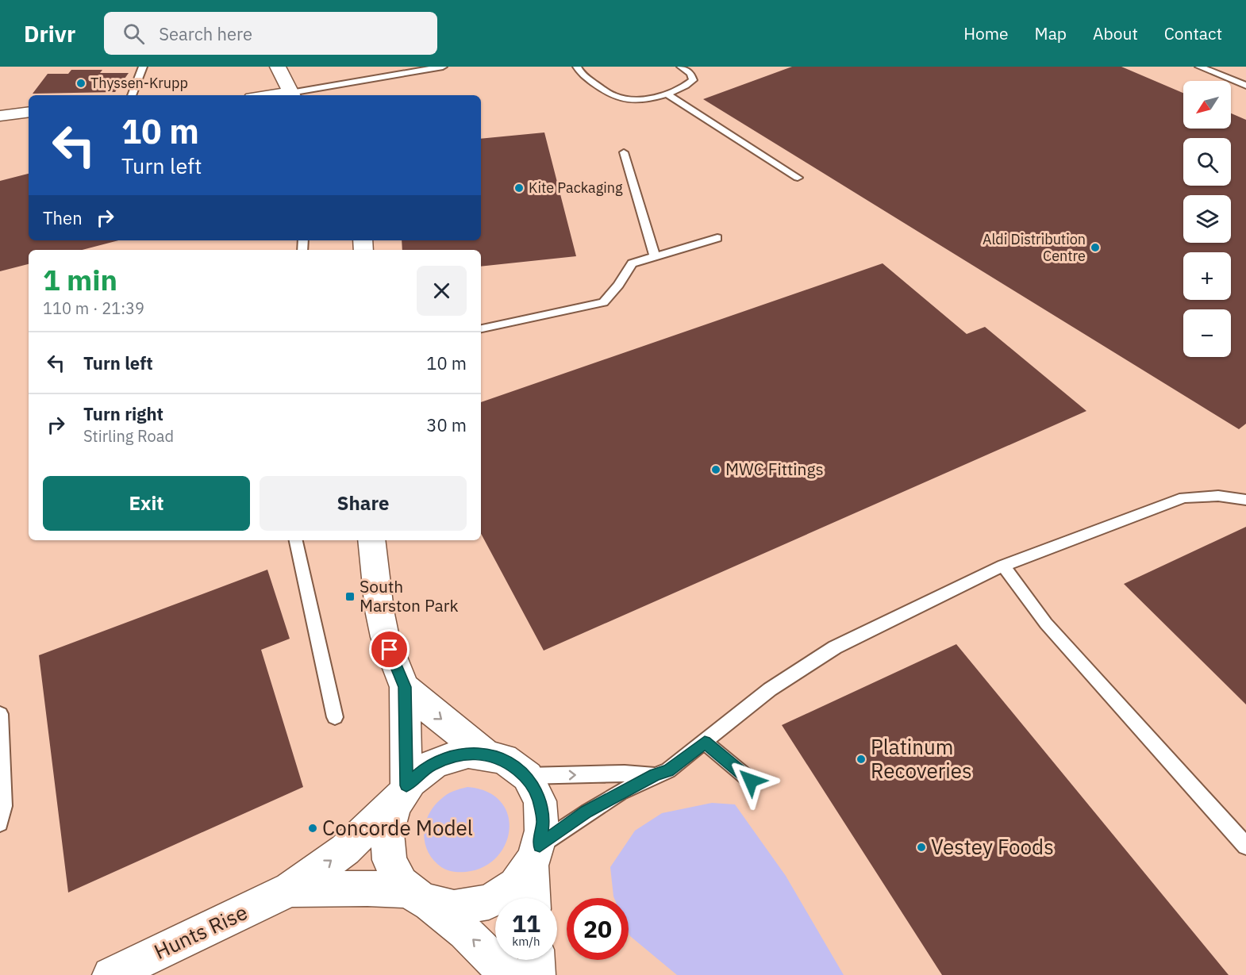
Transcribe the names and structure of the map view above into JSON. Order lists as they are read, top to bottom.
{
  "streets": {
    "street": ["Hunts Rise"]
  },
  "places": {
    "other": [
      "Thyssen-Krupp",
      "Kite Packaging",
      "Aldi Distribution Centre",
      "MWC Fittings",
      "Platinum Recoveries",
      "Concorde Model",
      "Vestey Foods"
    ],
    "transit": ["South Marston Park"]
  },
  "north": "bottom left",
  "page": {
    "header": "Drivr",
    "search": "Search here",
    "nav": [
      "Home",
      "Map",
      "About",
      "Contact"
    ],
    "map_buttons": ["+", "−"],
    "turn": ["10 m", "Turn left"],
    "then": "Then",
    "heading": ["1 min", "110 m · 21:39"],
    "list": [
      {
        "name": "Turn left",
        "value": "10 m"
      },
      {
        "name": "Turn right",
        "note": "Stirling Road",
        "value": "30 m"
      }
    ],
    "buttons": ["Exit", "Share"],
    "speed": "11 km/h",
    "limit": "20"
  }
}
